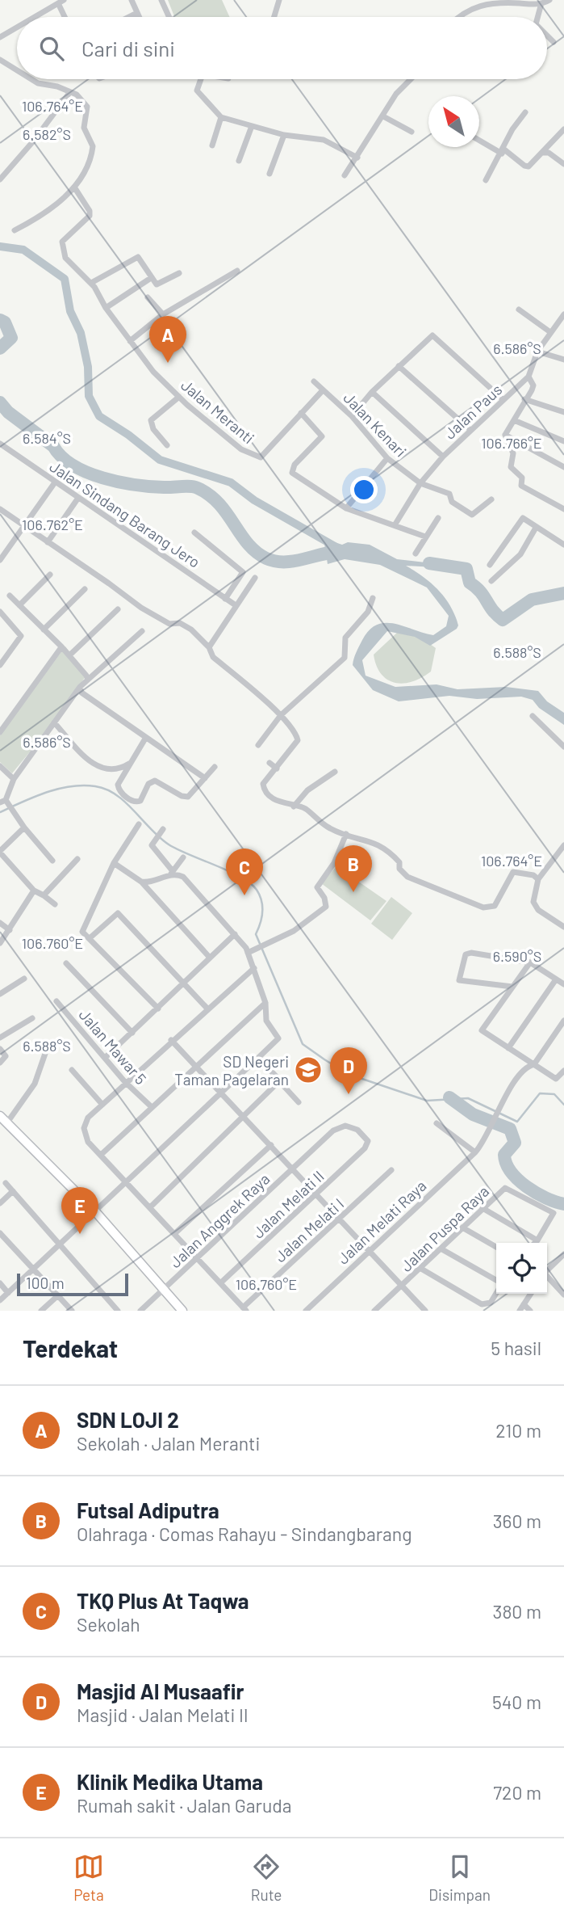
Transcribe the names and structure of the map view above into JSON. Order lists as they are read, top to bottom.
{
  "streets": {
    "street": [
      "Jalan Meranti",
      "Jalan Paus",
      "Jalan Kenari",
      "Jalan Sindang Barang Jero",
      "Jalan Mawar 5",
      "Jalan Melati II",
      "Jalan Anggrek Raya",
      "Jalan Melati Raya",
      "Jalan Puspa Raya",
      "Jalan Melati I"
    ]
  },
  "crossings": [
    ["Jalan Meranti", "Jalan Kenari"],
    ["Jalan Paus", "Jalan Kenari"],
    ["Jalan Melati II", "Jalan Anggrek Raya"]
  ],
  "places": {
    "school or university": ["SD Negeri Taman Pagelaran"]
  },
  "scale_bar": "100 m",
  "north": "top left",
  "page": {
    "search": "Cari di sini",
    "pins": [
      "A",
      "B",
      "C",
      "D",
      "E"
    ],
    "scale": "100 m",
    "heading": ["Terdekat", "5 hasil"],
    "list": [
      {
        "mark": "A",
        "name": "SDN LOJI 2",
        "note": "Sekolah · Jalan Meranti",
        "value": "210 m"
      },
      {
        "mark": "B",
        "name": "Futsal Adiputra",
        "note": "Olahraga · Comas Rahayu - Sindangbarang",
        "value": "360 m"
      },
      {
        "mark": "C",
        "name": "TKQ Plus At Taqwa",
        "note": "Sekolah",
        "value": "380 m"
      },
      {
        "mark": "D",
        "name": "Masjid Al Musaafir",
        "note": "Masjid · Jalan Melati II",
        "value": "540 m"
      },
      {
        "mark": "E",
        "name": "Klinik Medika Utama",
        "note": "Rumah sakit · Jalan Garuda",
        "value": "720 m"
      }
    ],
    "nav": ["Peta", "Rute", "Disimpan"]
  },
  "coordinates": [
    "106.764°E",
    "6.582°S",
    "6.586°S",
    "6.584°S",
    "106.766°E",
    "106.762°E",
    "6.588°S",
    "106.760°E",
    "6.590°S"
  ]
}
